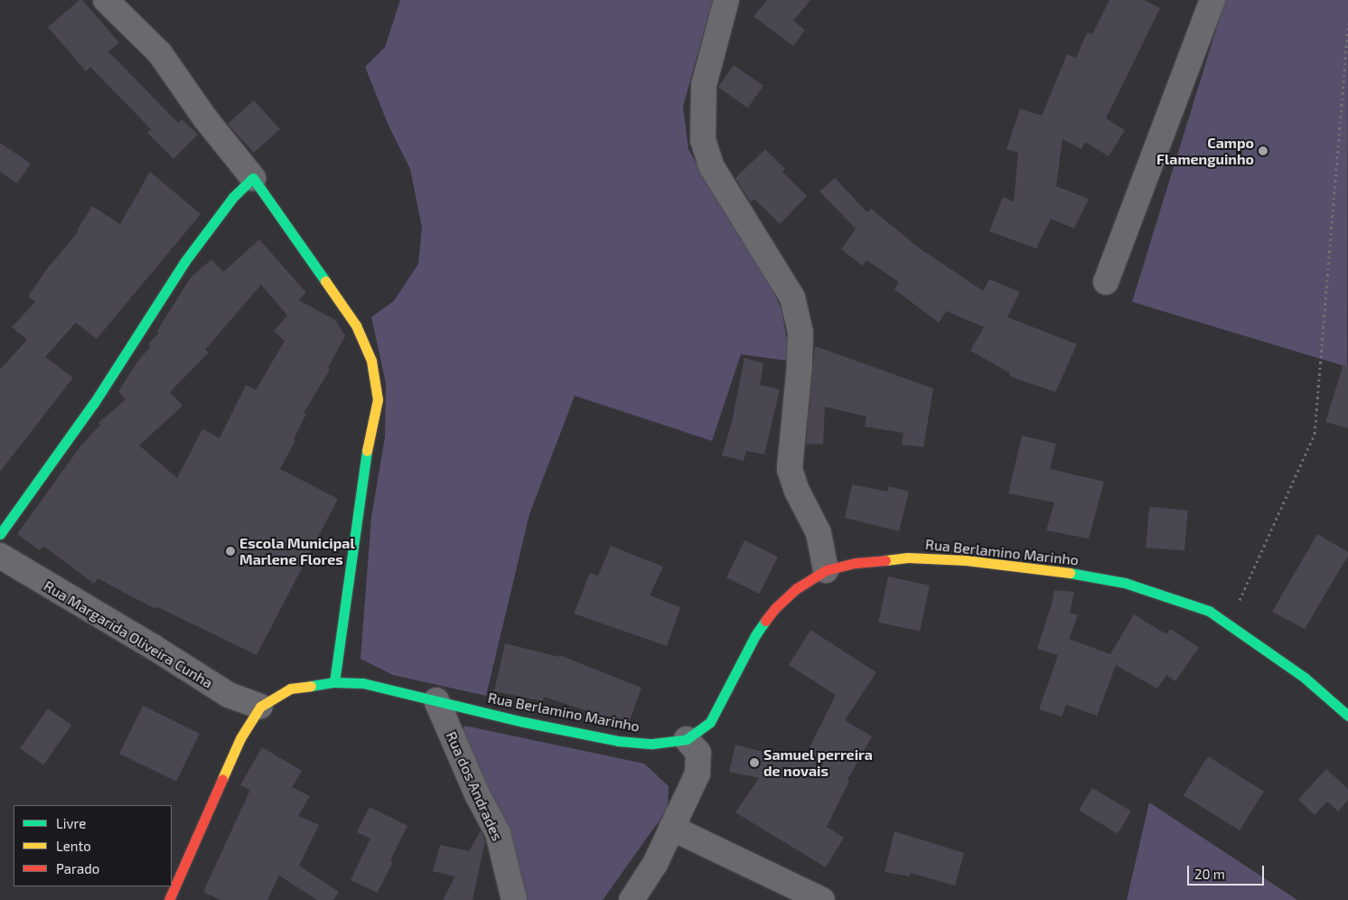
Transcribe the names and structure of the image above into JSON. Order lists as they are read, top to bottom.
{
  "streets": {
    "street": ["Rua Berlamino Marinho", "Rua Margarida Oliveira Cunha", "Rua dos Andrades"]
  },
  "crossings": [
    ["Rua Berlamino Marinho", "Rua Margarida Oliveira Cunha"],
    ["Rua Berlamino Marinho", "Rua dos Andrades"]
  ],
  "places": ["Campo Flamenguinho", "Escola Municipal Marlene Flores", "Samuel perreira de novais"],
  "legend": ["Livre", "Lento", "Parado"],
  "scale_bar": "20 m"
}
